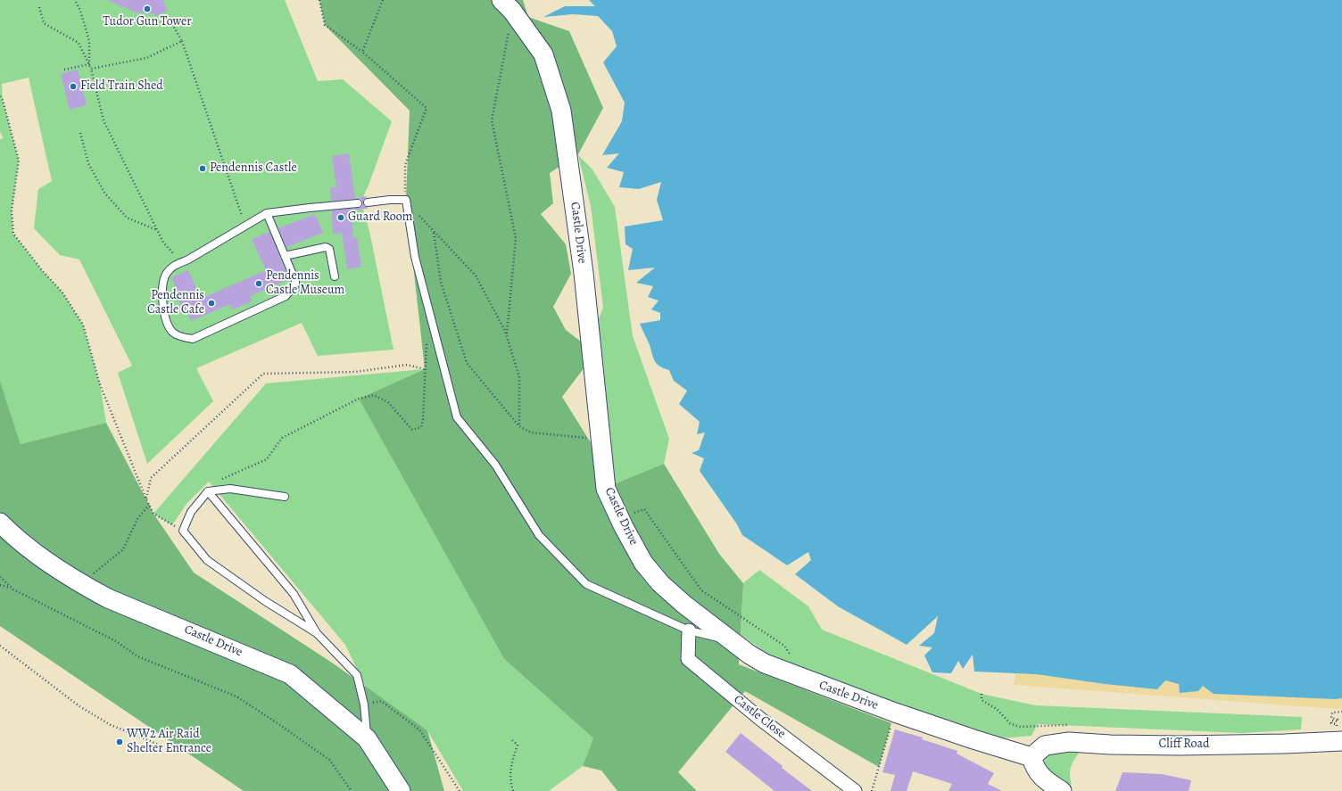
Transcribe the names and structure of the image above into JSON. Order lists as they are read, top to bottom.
{
  "streets": {
    "street": ["Castle Drive", "Castle Close", "Cliff Road"]
  },
  "crossings": [
    ["Castle Drive", "Cliff Road"]
  ],
  "places": [
    "Tudor Gun Tower",
    "Field Train Shed",
    "Pendennis Castle",
    "Guard Room",
    "Pendennis Castle Museum",
    "Pendennis Castle Cafe",
    "WW2 Air Raid Shelter Entrance"
  ]
}
